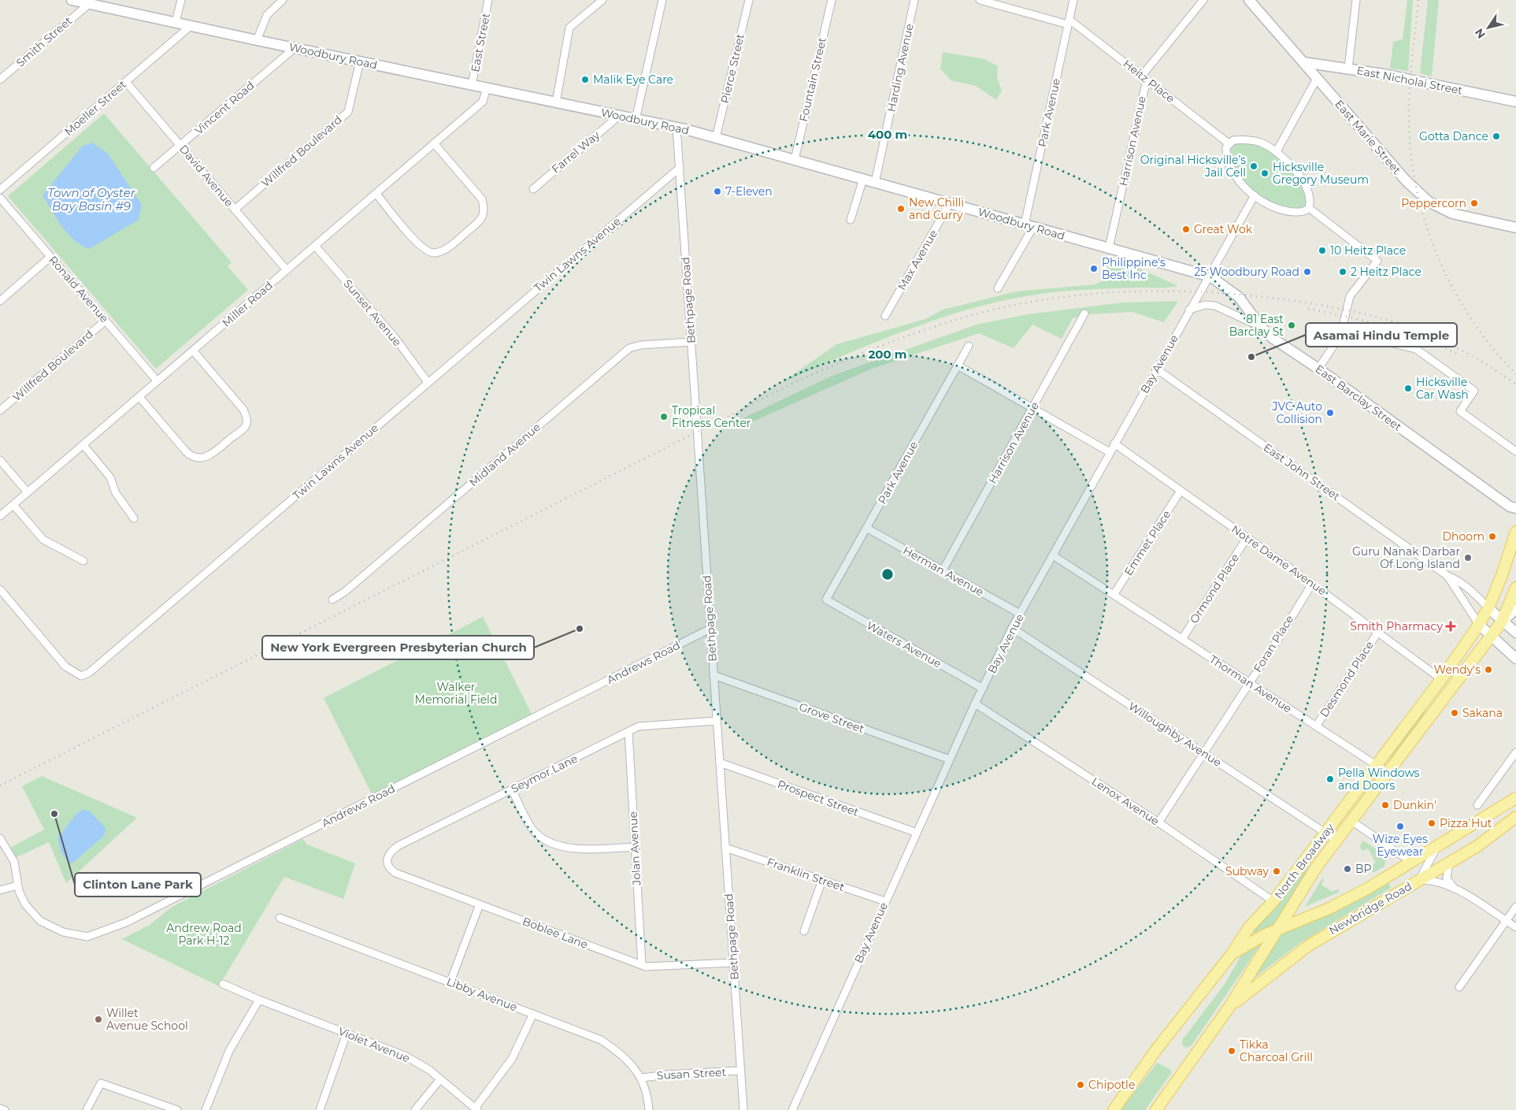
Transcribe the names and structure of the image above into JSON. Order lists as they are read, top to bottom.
{
  "streets": {
    "main road": [
      "Woodbury Road",
      "East Nicholai Street",
      "East Marie Street",
      "East Barclay Street",
      "North Broadway",
      "Newbridge Road"
    ],
    "street": [
      "Smith Street",
      "East Street",
      "Harding Avenue",
      "Pierce Street",
      "Fountain Street",
      "Heitz Place",
      "Moeller Street",
      "Vincent Road",
      "Park Avenue",
      "Harrison Avenue",
      "Willfred Boulevard",
      "Farrel Way",
      "David Avenue",
      "Twin Lawns Avenue",
      "Max Avenue",
      "Ronald Avenue",
      "Bethpage Road",
      "Miller Road",
      "Sunset Avenue",
      "Bay Avenue",
      "Midland Avenue",
      "East John Street",
      "Emmet Place",
      "Notre Dame Avenue",
      "Herman Avenue",
      "Ormond Place",
      "Foran Place",
      "Waters Avenue",
      "Andrews Road",
      "Desmond Place",
      "Thorman Avenue",
      "Grove Street",
      "Willoughby Avenue",
      "Seymor Lane",
      "Prospect Street",
      "Lenox Avenue",
      "Jolan Avenue",
      "Franklin Street",
      "Boblee Lane",
      "Libby Avenue",
      "Violet Avenue",
      "Susan Street"
    ]
  },
  "crossings": [
    ["Smith Street", "Woodbury Road"],
    ["East Street", "Woodbury Road"],
    ["Woodbury Road", "Harding Avenue"],
    ["Woodbury Road", "Pierce Street"],
    ["Woodbury Road", "Fountain Street"],
    ["Woodbury Road", "Moeller Street"],
    ["Woodbury Road", "Vincent Road"],
    ["Woodbury Road", "Park Avenue"],
    ["Woodbury Road", "Harrison Avenue"],
    ["Woodbury Road", "Willfred Boulevard"],
    ["Woodbury Road", "Farrel Way"],
    ["Woodbury Road", "Max Avenue"],
    ["Woodbury Road", "Bethpage Road"],
    ["Woodbury Road", "Miller Road"],
    ["Woodbury Road", "Bay Avenue"],
    ["Woodbury Road", "East Barclay Street"],
    ["East Nicholai Street", "East Marie Street"],
    ["Heitz Place", "Park Avenue"],
    ["Heitz Place", "Harrison Avenue"],
    ["Moeller Street", "David Avenue"],
    ["Vincent Road", "David Avenue"],
    ["Park Avenue", "Herman Avenue"],
    ["Park Avenue", "Waters Avenue"],
    ["Harrison Avenue", "Herman Avenue"],
    ["Willfred Boulevard", "David Avenue"],
    ["Willfred Boulevard", "Ronald Avenue"],
    ["David Avenue", "Miller Road"],
    ["Twin Lawns Avenue", "Bethpage Road"],
    ["Twin Lawns Avenue", "Sunset Avenue"],
    ["Ronald Avenue", "Miller Road"],
    ["Bethpage Road", "Midland Avenue"],
    ["Bethpage Road", "Andrews Road"],
    ["Bethpage Road", "Grove Street"],
    ["Bethpage Road", "Seymor Lane"],
    ["Bethpage Road", "Prospect Street"],
    ["Bethpage Road", "Franklin Street"],
    ["Bethpage Road", "Boblee Lane"],
    ["Bethpage Road", "Susan Street"],
    ["Miller Road", "Sunset Avenue"],
    ["Bay Avenue", "East Barclay Street"],
    ["Bay Avenue", "East John Street"],
    ["Bay Avenue", "Notre Dame Avenue"],
    ["Bay Avenue", "Herman Avenue"],
    ["Bay Avenue", "Waters Avenue"],
    ["Bay Avenue", "Thorman Avenue"],
    ["Bay Avenue", "Grove Street"],
    ["Bay Avenue", "Willoughby Avenue"],
    ["Bay Avenue", "Prospect Street"],
    ["Bay Avenue", "Lenox Avenue"],
    ["Bay Avenue", "Franklin Street"],
    ["East John Street", "North Broadway"],
    ["Emmet Place", "Notre Dame Avenue"],
    ["Emmet Place", "Thorman Avenue"],
    ["Notre Dame Avenue", "Ormond Place"],
    ["Notre Dame Avenue", "Foran Place"],
    ["Notre Dame Avenue", "Desmond Place"],
    ["Notre Dame Avenue", "North Broadway"],
    ["Ormond Place", "Thorman Avenue"],
    ["Foran Place", "Thorman Avenue"],
    ["Foran Place", "Willoughby Avenue"],
    ["Foran Place", "Lenox Avenue"],
    ["Desmond Place", "Thorman Avenue"],
    ["Thorman Avenue", "North Broadway"],
    ["Willoughby Avenue", "North Broadway"],
    ["Seymor Lane", "Jolan Avenue"],
    ["Seymor Lane", "Boblee Lane"],
    ["Lenox Avenue", "North Broadway"],
    ["Jolan Avenue", "Boblee Lane"],
    ["North Broadway", "Newbridge Road"],
    ["Libby Avenue", "Susan Street"]
  ],
  "water": ["Town of Oyster Bay Basin #9"],
  "parks": ["Walker Memorial Field", "Andrew Road Park H-12"],
  "places": {
    "other": [
      "Malik Eye Care",
      "Gotta Dance",
      "Original Hicksville’s Jail Cell",
      "Hicksville Gregory Museum",
      "7-Eleven",
      "Peppercorn",
      "New Chilli and Curry",
      "Great Wok",
      "10 Heitz Place",
      "Philippine's Best Inc",
      "25 Woodbury Road",
      "2 Heitz Place",
      "81 East Barclay St",
      "Asamai Hindu Temple",
      "Hicksville Car Wash",
      "JVC Auto Collision",
      "Tropical Fitness Center",
      "Dhoom",
      "Guru Nanak Darbar Of Long Island",
      "New York Evergreen Presbyterian Church",
      "Wendy's",
      "Sakana",
      "Pella Windows and Doors",
      "Dunkin'",
      "Clinton Lane Park",
      "Pizza Hut",
      "Wize Eyes Eyewear",
      "BP",
      "Subway",
      "Willet Avenue School",
      "Tikka Charcoal Grill",
      "Chipotle"
    ],
    "health": ["Smith Pharmacy"]
  },
  "north": "bottom left",
  "rings": ["400 m", "200 m"]
}
